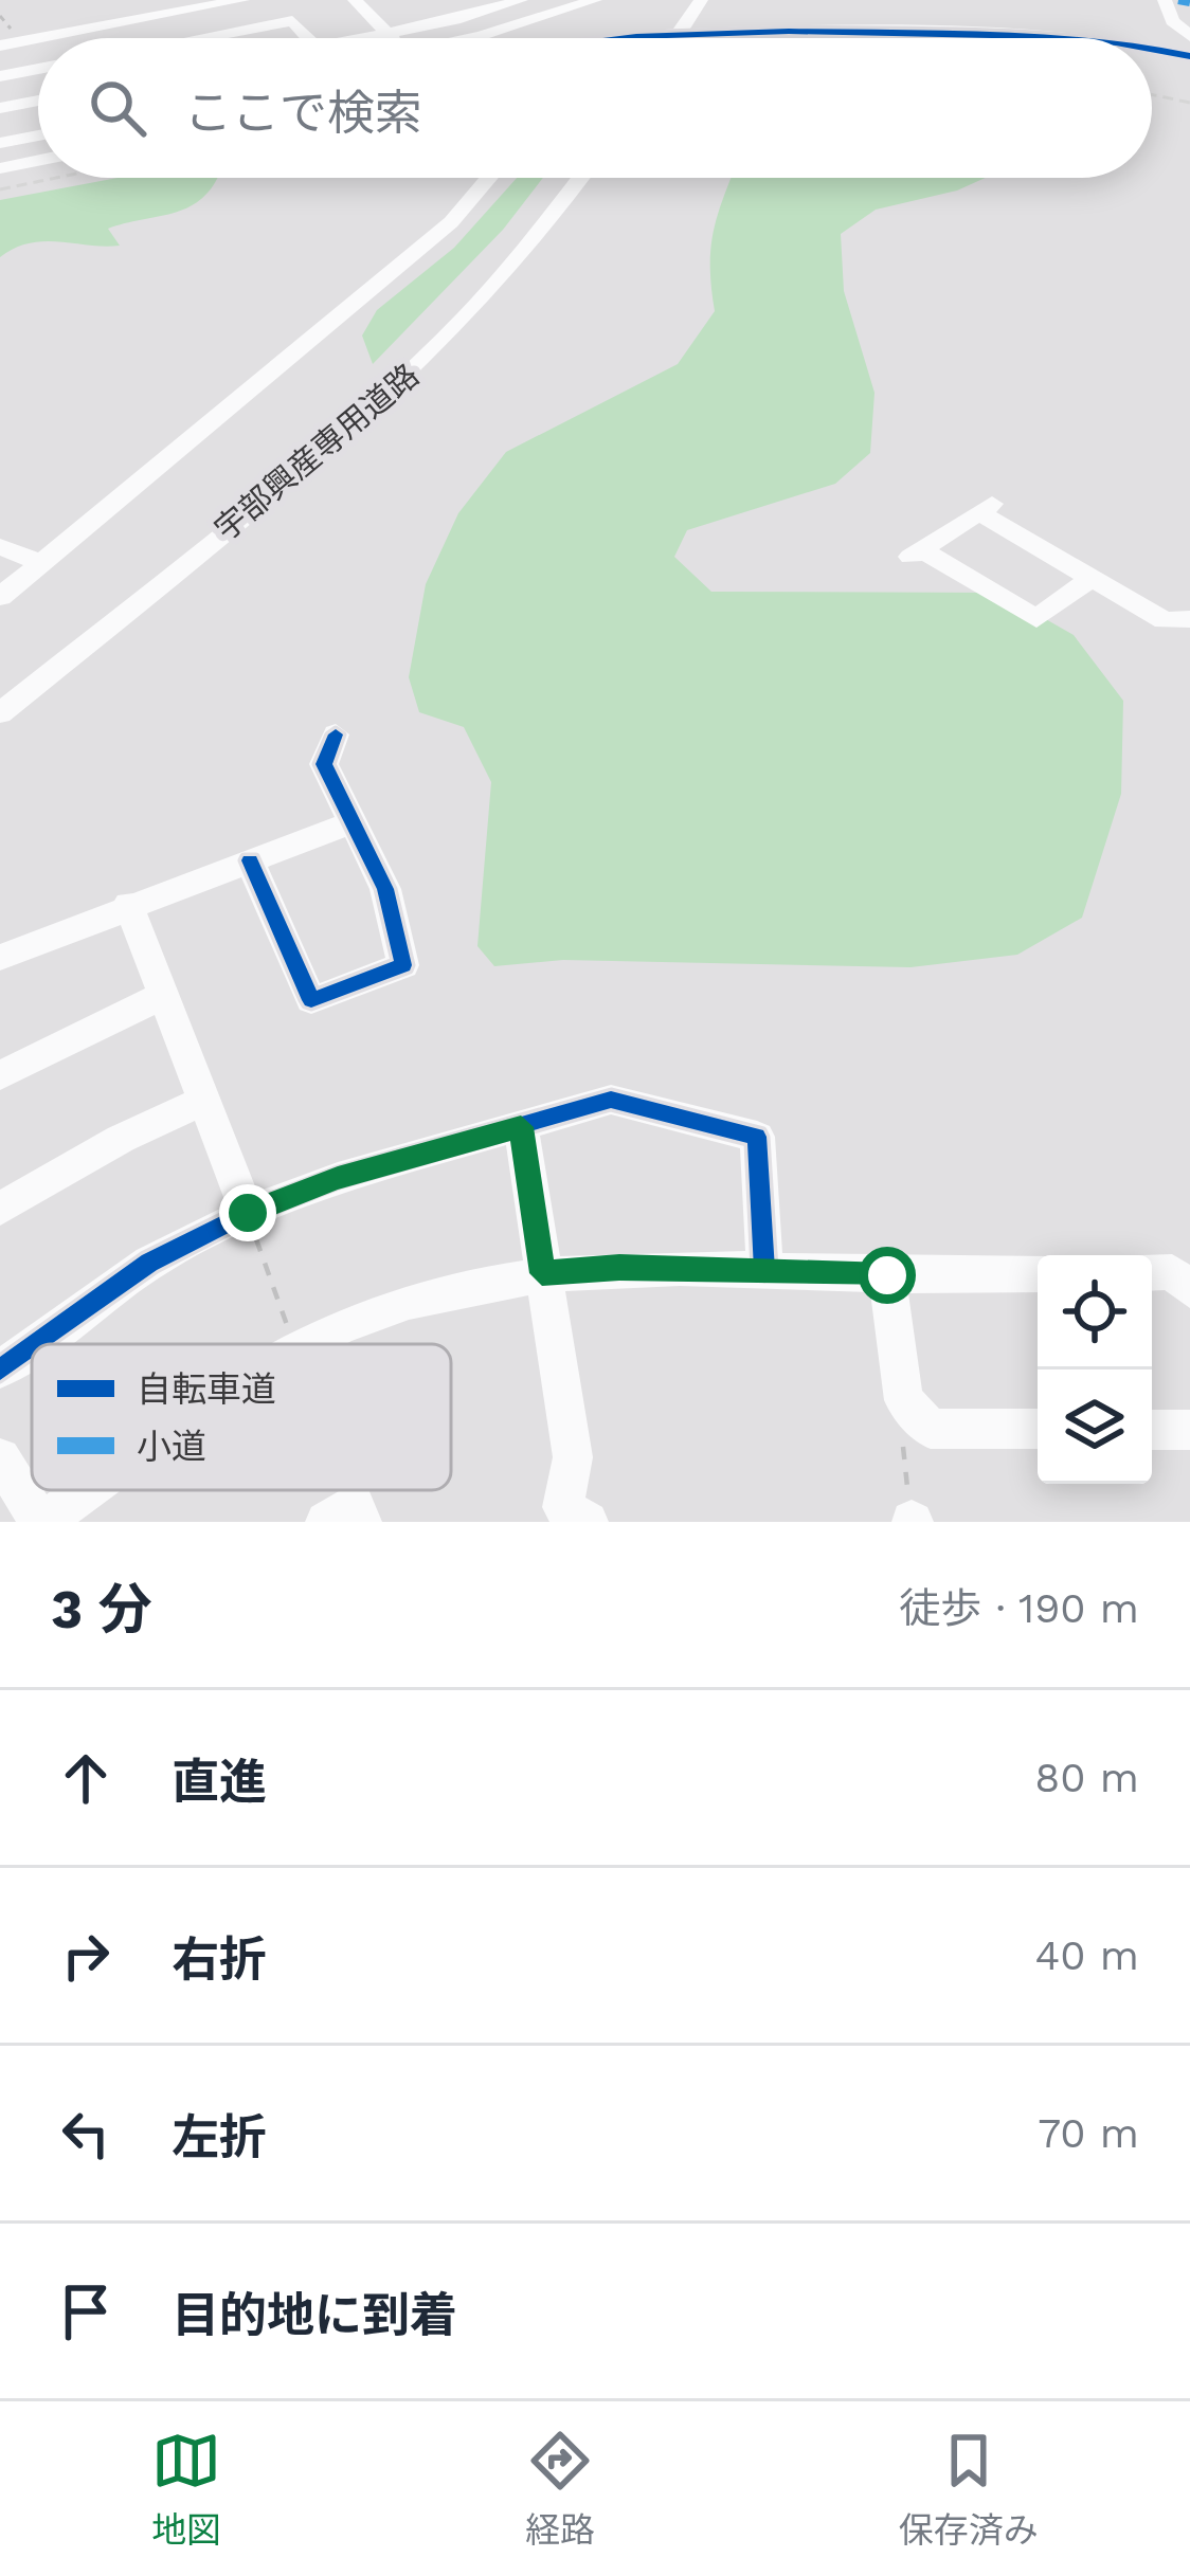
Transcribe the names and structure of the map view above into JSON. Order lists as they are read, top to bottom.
{
  "streets": {
    "street": ["宇部興産専用道路"]
  },
  "legend": ["自転車道", "小道"],
  "page": {
    "search": "ここで検索",
    "heading": ["3 分", "徒歩 · 190 m"],
    "list": [
      ["直進", "80 m"],
      ["右折", "40 m"],
      ["左折", "70 m"],
      "目的地に到着"
    ],
    "nav": ["地図", "経路", "保存済み"]
  }
}
